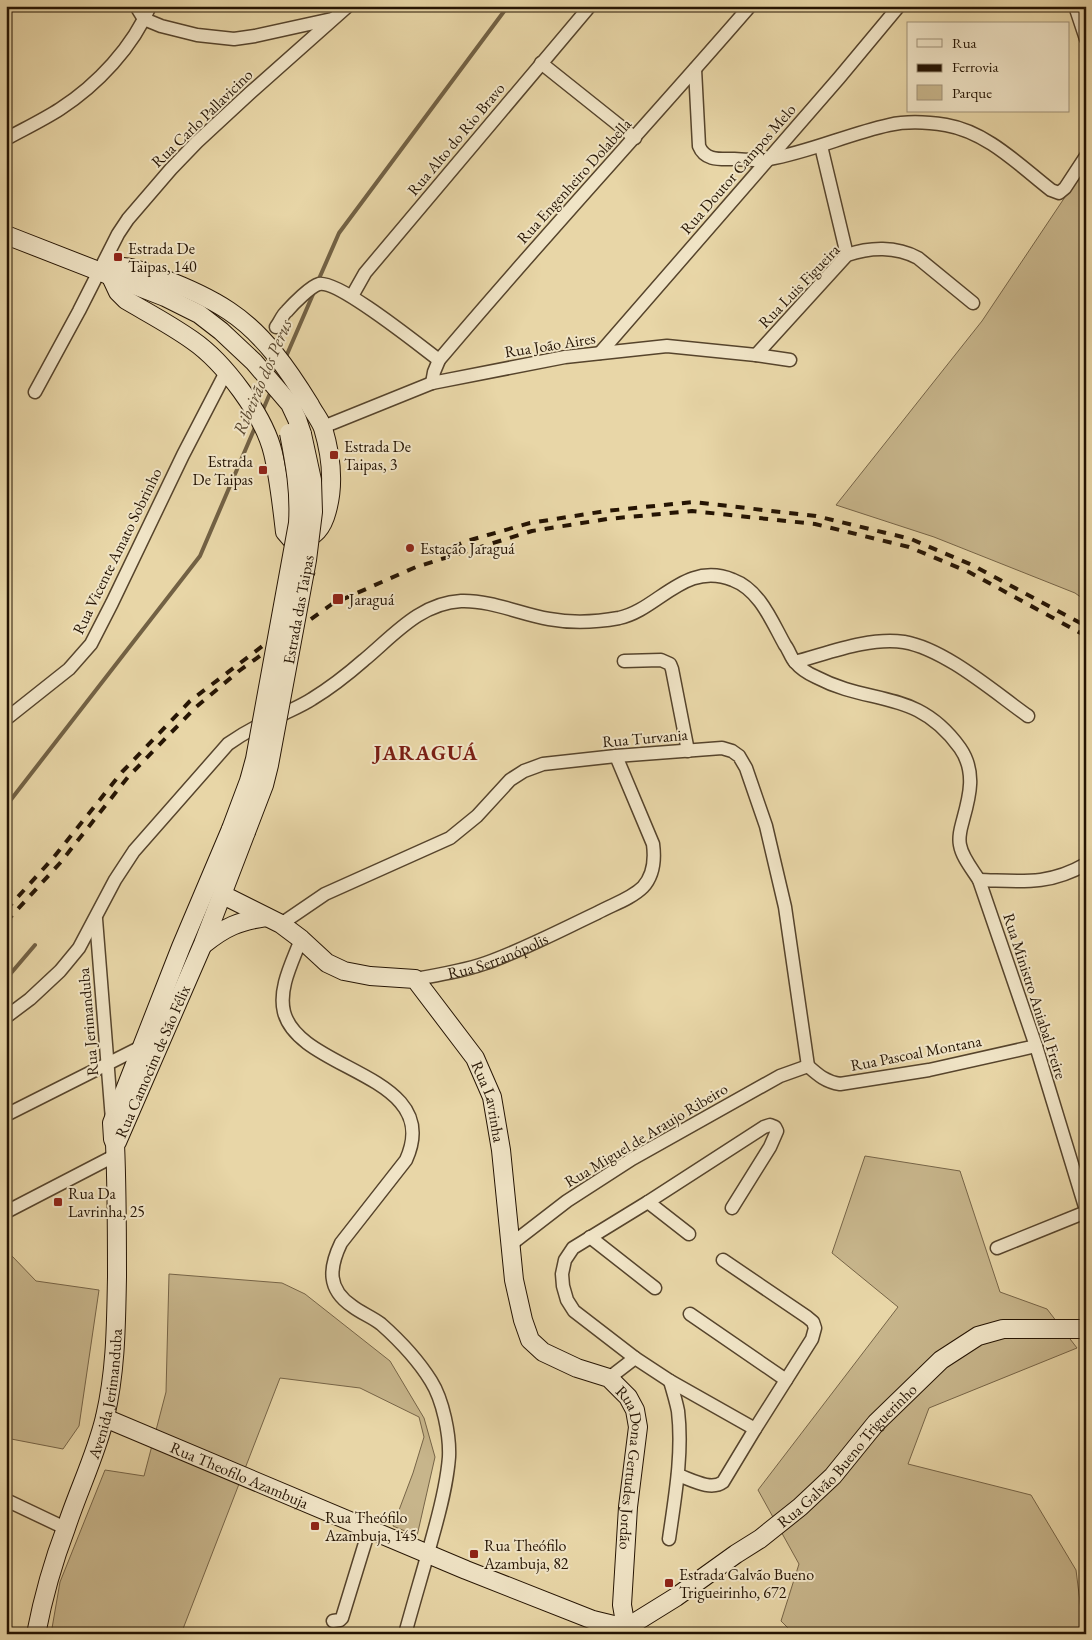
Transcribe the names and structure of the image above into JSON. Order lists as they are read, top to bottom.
{
  "streets": {
    "main road": [
      "Estrada das Taipas",
      "Rua Serranópolis",
      "Rua Camocim de São Félix",
      "Rua Lavrinha",
      "Avenida Jerimanduba",
      "Rua Galvão Bueno Triguerinho",
      "Rua Dona Gertudes Jordão",
      "Rua Theofilo Azambuja"
    ],
    "street": [
      "Rua Carlo Pallavicino",
      "Rua Alto do Rio Bravo",
      "Rua Doutor Campos Melo",
      "Rua Engenheiro Dolabella",
      "Rua Luis Figueira",
      "Rua João Aires",
      "Rua Vicente Amato Sobrinho",
      "Rua Turvania",
      "Rua Ministro Aniabal Freire",
      "Rua Jerimanduba",
      "Rua Pascoal Montana",
      "Rua Miguel de Araujo Ribeiro"
    ]
  },
  "crossings": [
    ["Rua Carlo Pallavicino", "Estrada das Taipas"],
    ["Rua Doutor Campos Melo", "Rua João Aires"],
    ["Rua Engenheiro Dolabella", "Rua João Aires"],
    ["Rua Luis Figueira", "Rua João Aires"],
    ["Estrada das Taipas", "Rua Camocim de São Félix"],
    ["Rua Turvania", "Rua Serranópolis"],
    ["Rua Turvania", "Rua Pascoal Montana"],
    ["Rua Turvania", "Rua Miguel de Araujo Ribeiro"],
    ["Rua Serranópolis", "Rua Camocim de São Félix"],
    ["Rua Serranópolis", "Rua Lavrinha"],
    ["Rua Ministro Aniabal Freire", "Rua Pascoal Montana"],
    ["Rua Jerimanduba", "Rua Camocim de São Félix"],
    ["Rua Pascoal Montana", "Rua Miguel de Araujo Ribeiro"],
    ["Rua Camocim de São Félix", "Avenida Jerimanduba"],
    ["Rua Lavrinha", "Rua Miguel de Araujo Ribeiro"],
    ["Rua Lavrinha", "Rua Dona Gertudes Jordão"],
    ["Rua Miguel de Araujo Ribeiro", "Rua Dona Gertudes Jordão"],
    ["Avenida Jerimanduba", "Rua Theofilo Azambuja"],
    ["Rua Galvão Bueno Triguerinho", "Rua Dona Gertudes Jordão"],
    ["Rua Galvão Bueno Triguerinho", "Rua Theofilo Azambuja"],
    ["Rua Dona Gertudes Jordão", "Rua Theofilo Azambuja"]
  ],
  "districts": ["JARAGUÁ"],
  "water": ["Ribeirão dos Perus"],
  "places": {
    "transit": [
      "Estrada De Taipas, 140",
      "Estrada De Taipas, 3",
      "Estrada De Taipas",
      "Jaraguá",
      "Rua Da Lavrinha, 25",
      "Rua Theófilo Azambuja, 145",
      "Rua Theófilo Azambuja, 82",
      "Estrada Galvão Bueno Trigueirinho, 672"
    ],
    "other": ["Estação Jaraguá"]
  },
  "legend": ["Rua", "Ferrovia", "Parque"]
}
